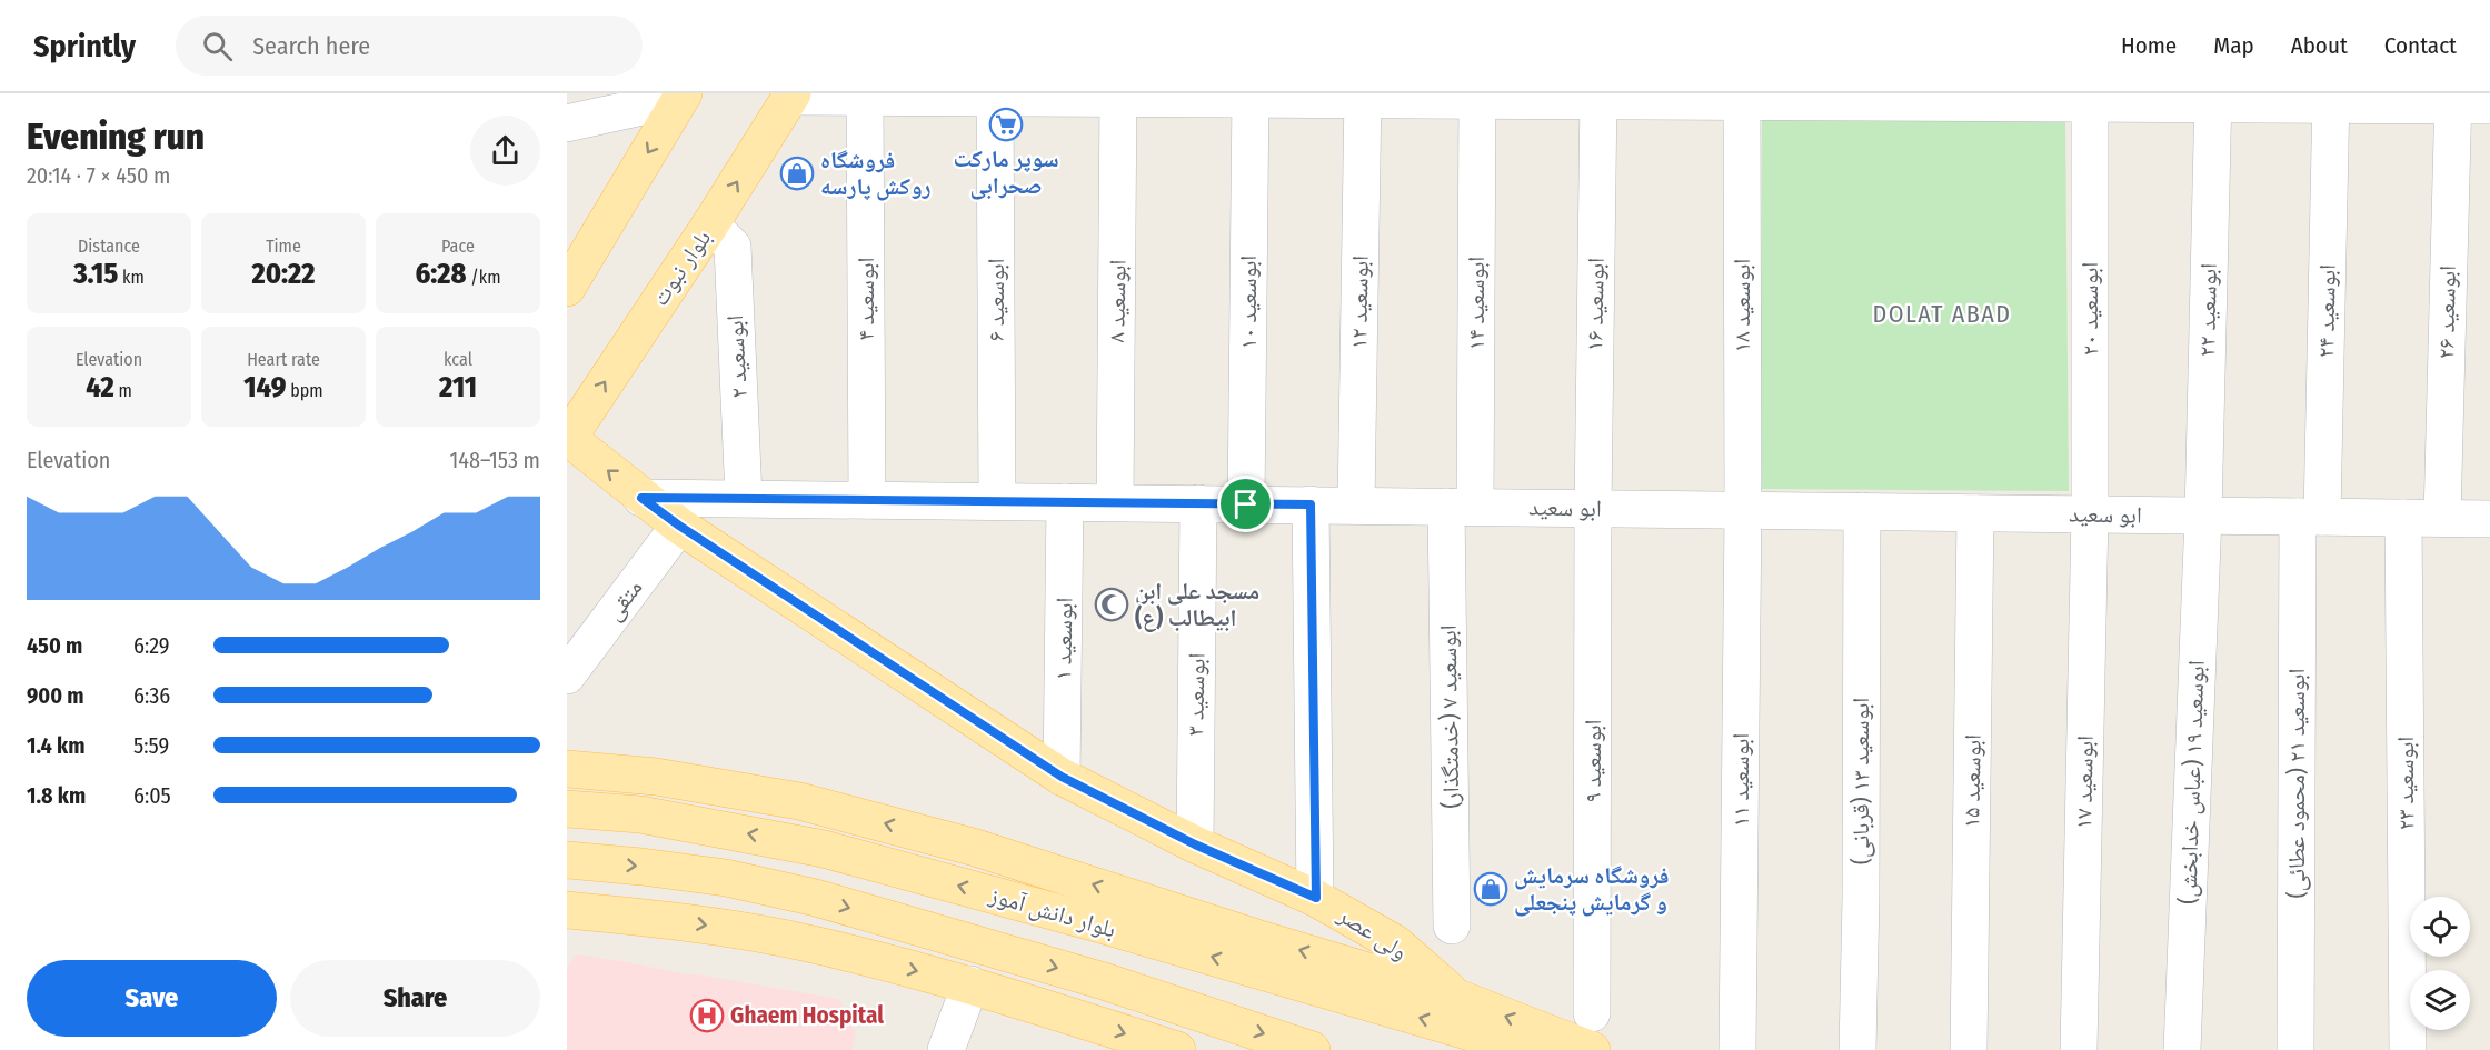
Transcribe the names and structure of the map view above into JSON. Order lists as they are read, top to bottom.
{
  "streets": {
    "main road": ["بلوار نبوت", "بلوار دانش آموز", "ولی عصر"],
    "street": [
      "ابوسعید ۴",
      "ابوسعید ۶",
      "ابوسعید ۸",
      "ابوسعید ۱۰",
      "ابوسعید ۱۲",
      "ابوسعید ۱۴",
      "ابوسعید ۱۶",
      "ابوسعید ۱۸",
      "ابوسعید ۲۰",
      "ابوسعید ۲۲",
      "ابوسعید ۲۴",
      "ابوسعید ۲۶",
      "ابوسعید ۲",
      "ابو سعید",
      "متقی",
      "ابوسعید ۱",
      "ابوسعید ۳",
      "ابوسعید ۷ (خدمتگذار)",
      "ابوسعید ۹",
      "ابوسعید ۱۱",
      "ابوسعید ۱۳ (قربانی)",
      "ابوسعید ۱۵",
      "ابوسعید ۱۷",
      "ابوسعید ۱۹ (عباس خدابخش)",
      "ابوسعید ۲۱ (محمود عطائی)",
      "ابوسعید ۲۳"
    ]
  },
  "crossings": [
    ["بلوار نبوت", "ابوسعید ۲"],
    ["بلوار نبوت", "ولی عصر"],
    ["ابوسعید ۴", "ابو سعید"],
    ["ابوسعید ۶", "ابو سعید"],
    ["ابوسعید ۸", "ابو سعید"],
    ["ابوسعید ۱۰", "ابو سعید"],
    ["ابوسعید ۱۲", "ابو سعید"],
    ["ابوسعید ۱۴", "ابو سعید"],
    ["ابوسعید ۱۴", "ابوسعید ۷ (خدمتگذار)"],
    ["ابوسعید ۱۶", "ابو سعید"],
    ["ابوسعید ۱۶", "ابوسعید ۹"],
    ["ابوسعید ۱۸", "ابو سعید"],
    ["ابوسعید ۱۸", "ابوسعید ۱۱"],
    ["ابوسعید ۲۰", "ابو سعید"],
    ["ابوسعید ۲۰", "ابوسعید ۱۷"],
    ["ابوسعید ۲۲", "ابو سعید"],
    ["ابوسعید ۲۲", "ابوسعید ۱۹ (عباس خدابخش)"],
    ["ابوسعید ۲۴", "ابو سعید"],
    ["ابوسعید ۲۴", "ابوسعید ۲۱ (محمود عطائی)"],
    ["ابوسعید ۲۶", "ابو سعید"],
    ["ابوسعید ۲", "ابو سعید"],
    ["ابو سعید", "ابوسعید ۱"],
    ["ابو سعید", "ابوسعید ۳"],
    ["ابو سعید", "ابوسعید ۷ (خدمتگذار)"],
    ["ابو سعید", "ابوسعید ۹"],
    ["ابو سعید", "ابوسعید ۱۱"],
    ["ابو سعید", "ابوسعید ۱۳ (قربانی)"],
    ["ابو سعید", "ابوسعید ۱۵"],
    ["ابو سعید", "ابوسعید ۱۷"],
    ["ابو سعید", "ابوسعید ۱۹ (عباس خدابخش)"],
    ["ابو سعید", "ابوسعید ۲۱ (محمود عطائی)"],
    ["ابو سعید", "ابوسعید ۲۳"],
    ["ابو سعید", "ولی عصر"],
    ["متقی", "ولی عصر"],
    ["ابوسعید ۱", "ولی عصر"],
    ["ابوسعید ۳", "ولی عصر"]
  ],
  "districts": ["DOLAT ABAD"],
  "places": {
    "supermarket": ["سوپر مارکت صحرابی"],
    "shop": ["فروشگاه روکش پارسه", "فروشگاه سرمایش و گرمایش پنجعلی"],
    "mosque": ["مسجد علی ابن ابیطالب (ع)"],
    "hospital": ["Ghaem Hospital"]
  },
  "page": {
    "header": "Sprintly",
    "search": "Search here",
    "nav": [
      "Home",
      "Map",
      "About",
      "Contact"
    ],
    "heading": ["Evening run", "20:14 · 7 × 450 m"],
    "stats": [
      ["Distance", "3.15 km"],
      ["Time", "20:22"],
      ["Pace", "6:28 /km"],
      ["Elevation", "42 m"],
      ["Heart rate", "149 bpm"],
      ["kcal", "211"]
    ],
    "chart": ["Elevation", "148–153 m"],
    "list": [
      {
        "name": "450 m",
        "note": "6:29"
      },
      {
        "name": "900 m",
        "note": "6:36"
      },
      {
        "name": "1.4 km",
        "note": "5:59"
      },
      {
        "name": "1.8 km",
        "note": "6:05"
      }
    ],
    "buttons": ["Save", "Share"]
  }
}
